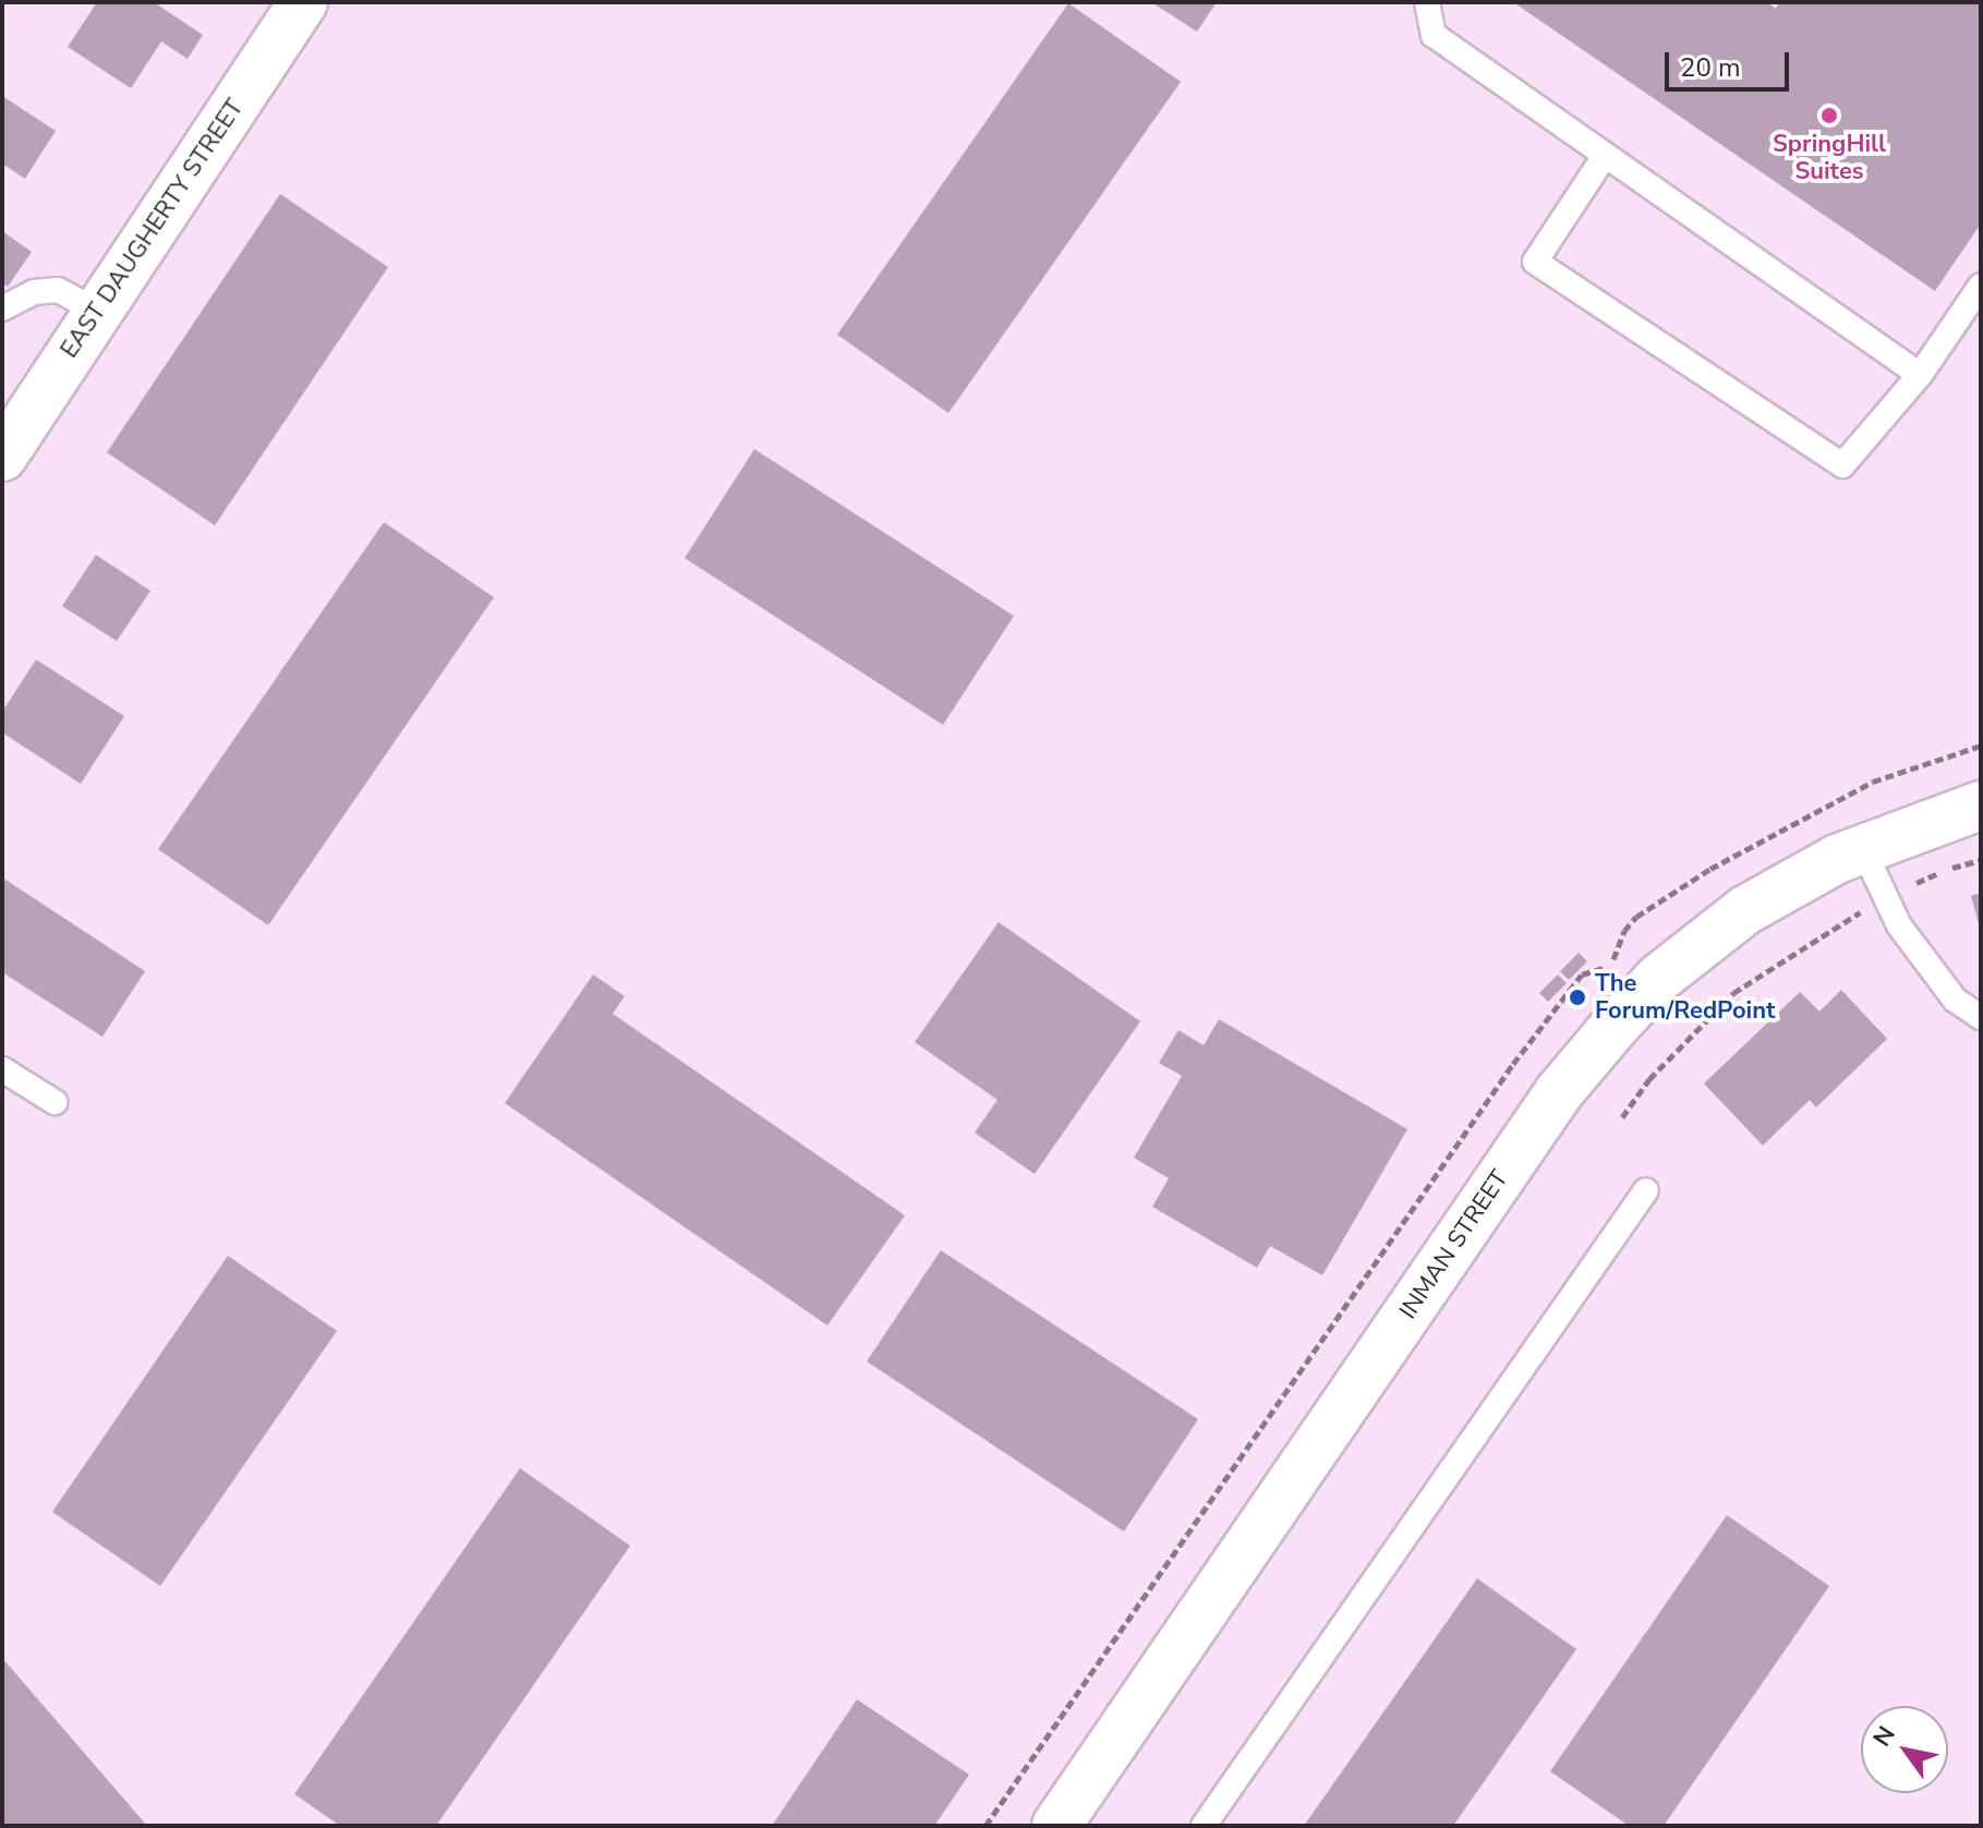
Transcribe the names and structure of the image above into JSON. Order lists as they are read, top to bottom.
{
  "streets": {
    "street": ["EAST DAUGHERTY STREET", "INMAN STREET"]
  },
  "places": ["SpringHill Suites", "The Forum/RedPoint"],
  "scale_bar": "20 m",
  "north": "top left"
}
